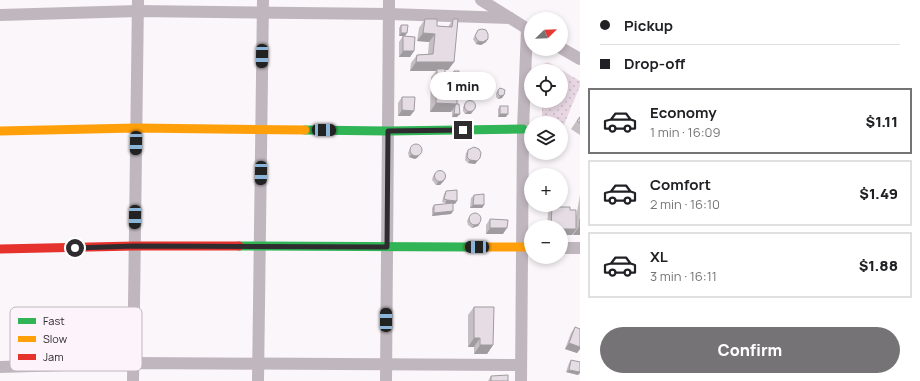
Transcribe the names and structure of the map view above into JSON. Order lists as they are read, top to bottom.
{
  "legend": ["Fast", "Slow", "Jam"],
  "north": "top right",
  "page": {
    "banner": ["Pickup", "Drop-off"],
    "map_buttons": ["+", "−"],
    "bubble": "1 min",
    "list": [
      {
        "name": "Economy",
        "note": "1 min · 16:09",
        "value": "$1.11"
      },
      {
        "name": "Comfort",
        "note": "2 min · 16:10",
        "value": "$1.49"
      },
      {
        "name": "XL",
        "note": "3 min · 16:11",
        "value": "$1.88"
      }
    ],
    "buttons": "Confirm"
  }
}
